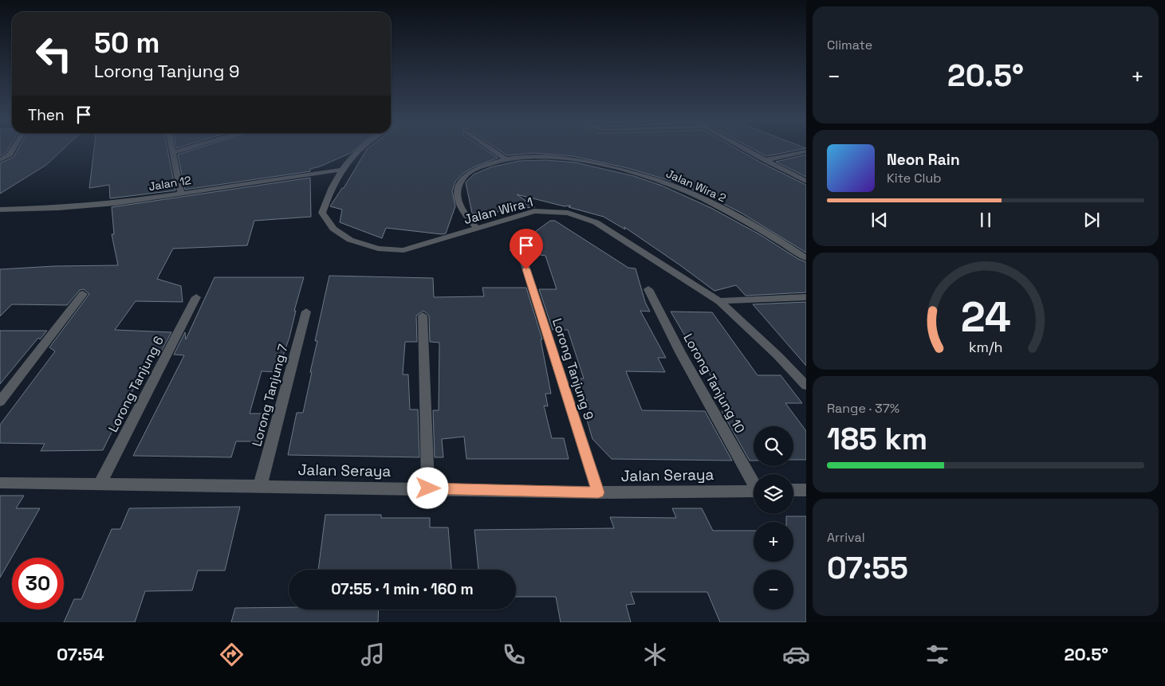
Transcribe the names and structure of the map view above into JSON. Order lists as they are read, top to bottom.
{
  "streets": {
    "street": [
      "Jalan 12",
      "Jalan Wira 2",
      "Jalan Wira 1",
      "Lorong Tanjung 9",
      "Lorong Tanjung 10",
      "Lorong Tanjung 6",
      "Lorong Tanjung 7",
      "Jalan Seraya"
    ]
  },
  "crossings": [
    ["Jalan 12", "Jalan Wira 1"],
    ["Jalan Wira 2", "Jalan Wira 1"],
    ["Lorong Tanjung 9", "Jalan Seraya"],
    ["Lorong Tanjung 6", "Jalan Seraya"],
    ["Lorong Tanjung 7", "Jalan Seraya"]
  ],
  "page": {
    "tile": [
      "Climate",
      ["Range · 37%", "185 km"],
      ["Arrival", "07:55"]
    ],
    "turn": ["50 m", "Lorong Tanjung 9"],
    "heat": ["−", "20.5°", "+"],
    "then": "Then",
    "song": ["Neon Rain", "Kite Club"],
    "map_buttons": ["+", "−"],
    "limit": "30",
    "trip": "07:55 · 1 min · 160 m",
    "tabs": ["07:54", "20.5°"],
    "gauge": ["24", "km/h"]
  }
}
